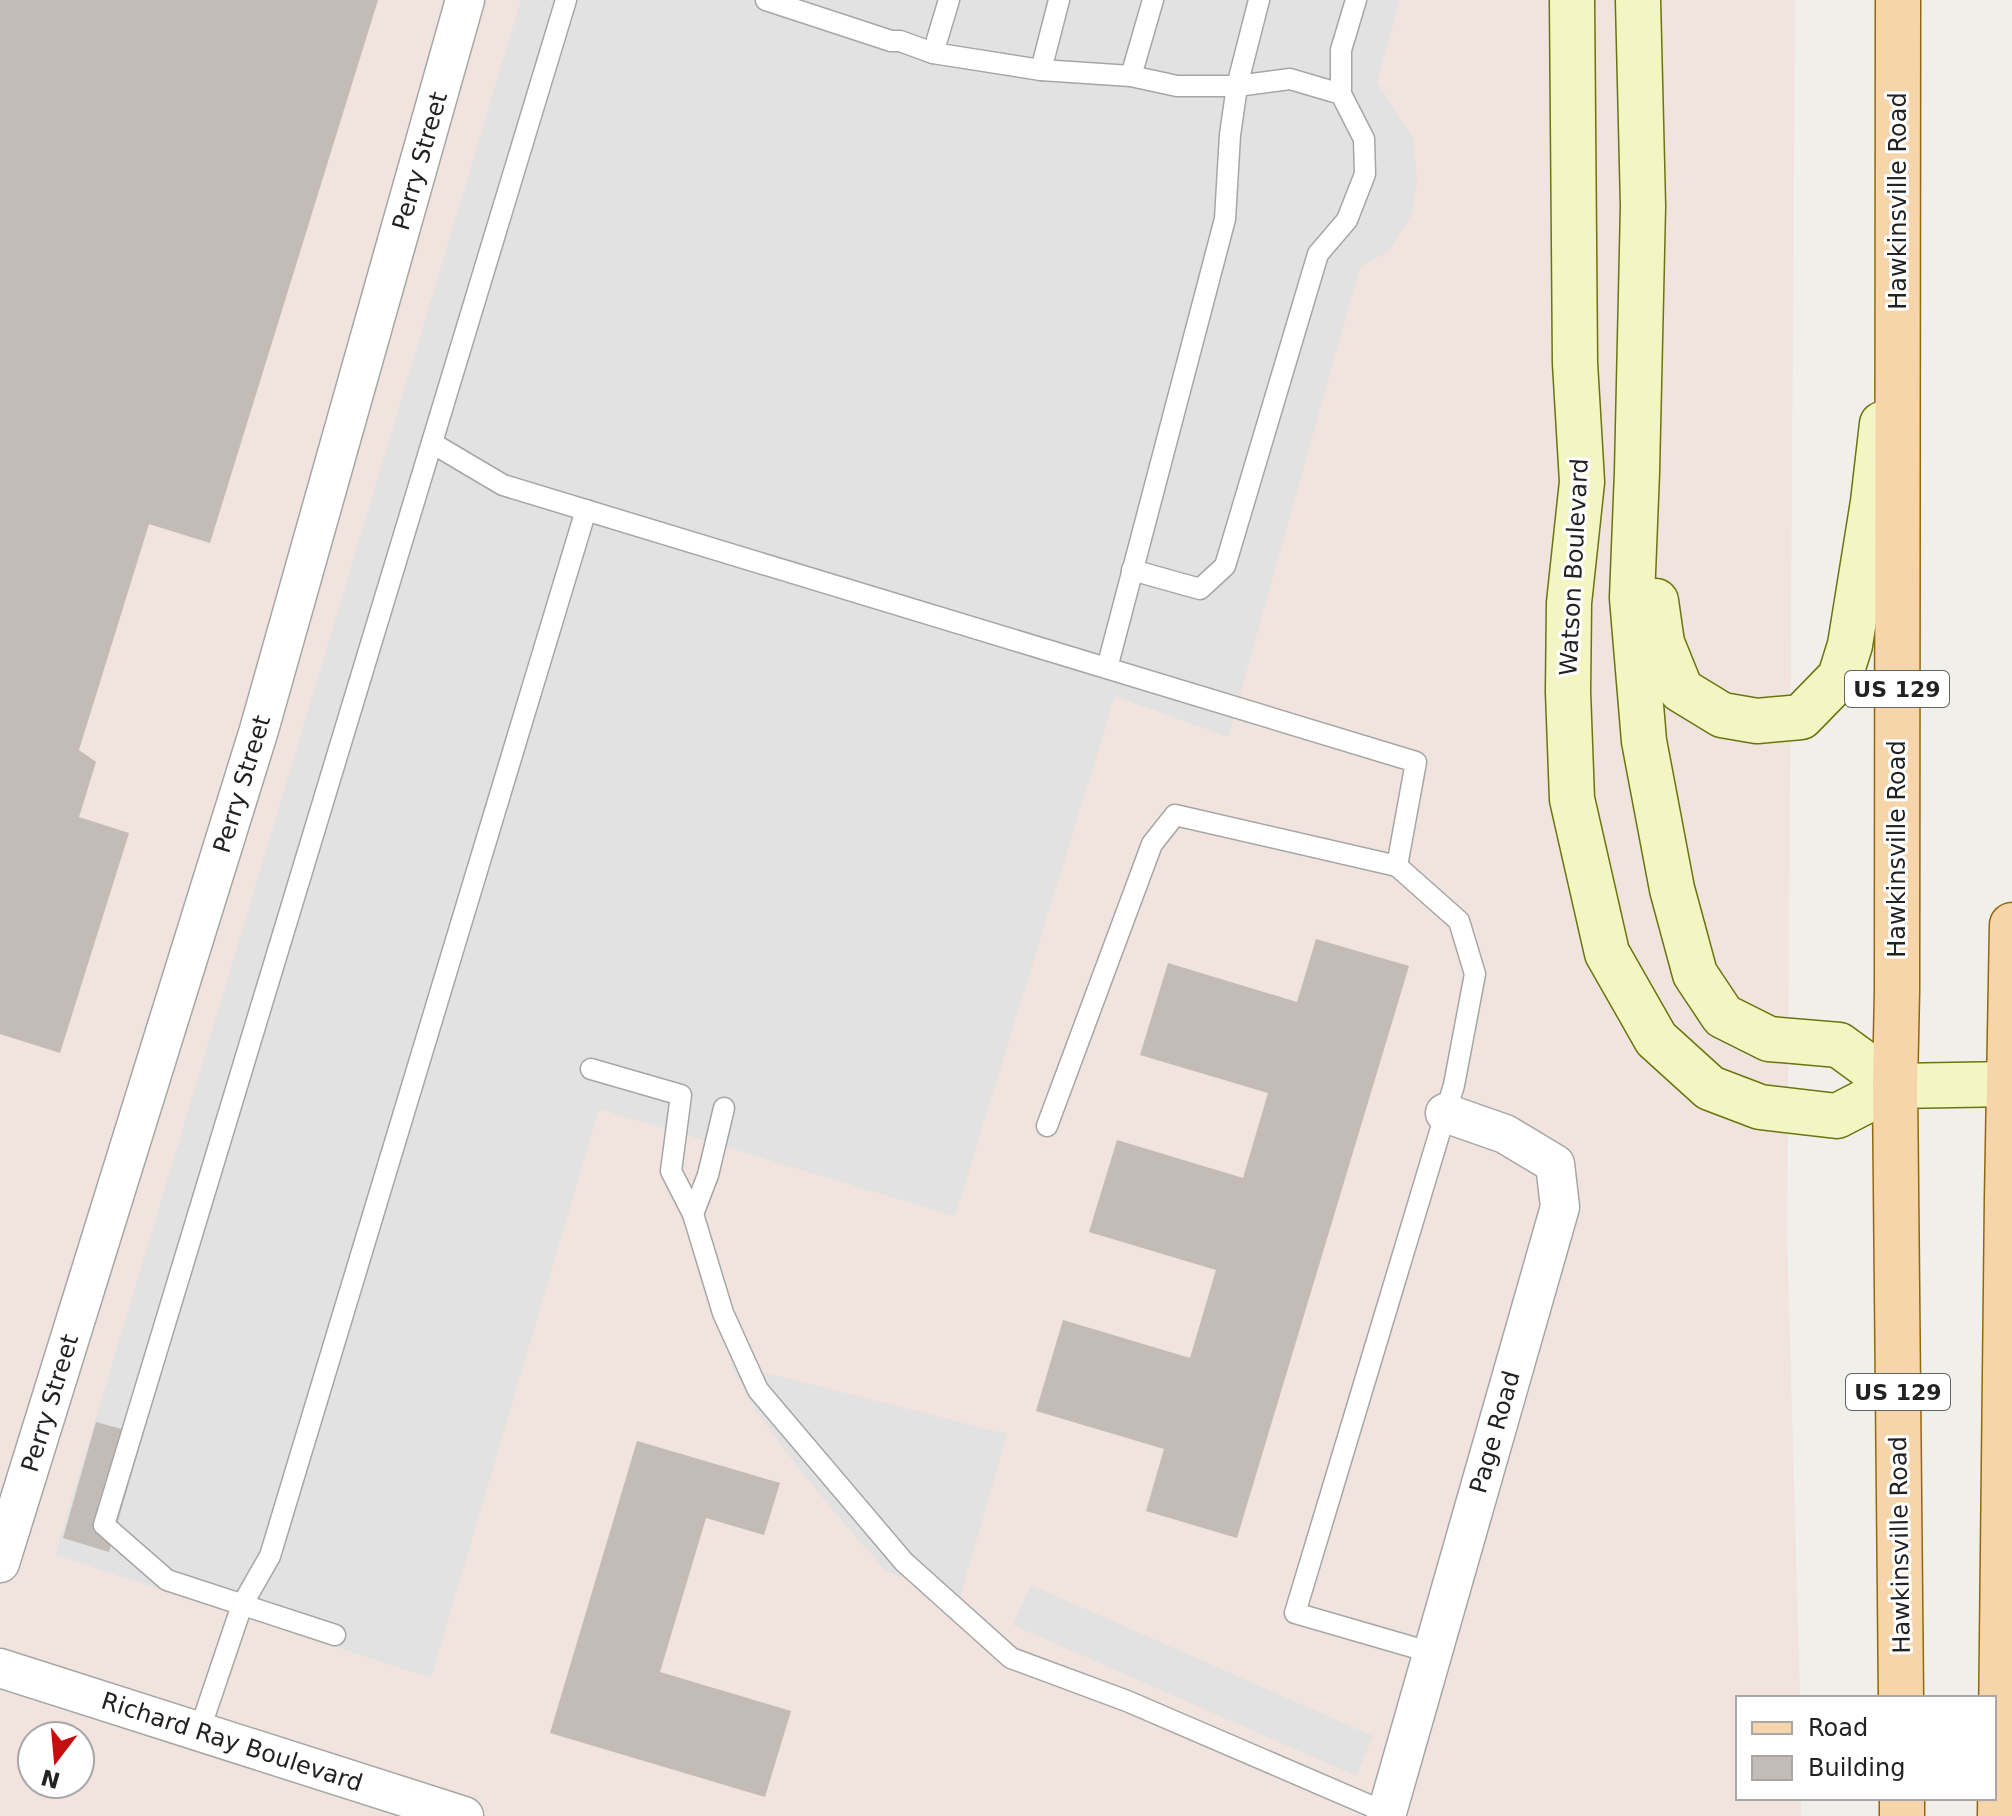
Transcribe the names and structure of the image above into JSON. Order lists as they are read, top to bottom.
{
  "streets": {
    "main road": ["Hawkinsville Road", "US 129"],
    "street": [
      "Perry Street",
      "Watson Boulevard",
      "Page Road",
      "Richard Ray Boulevard"
    ]
  },
  "crossings": [
    ["Hawkinsville Road", "Watson Boulevard"]
  ],
  "legend": ["Road", "Building"],
  "north": "bottom"
}
